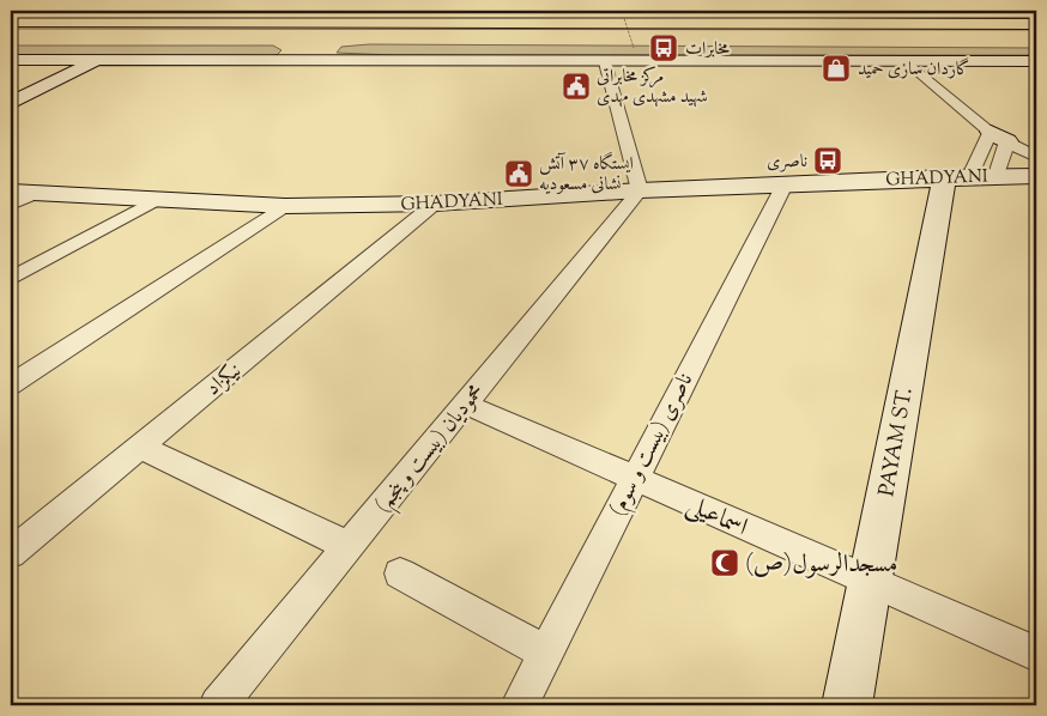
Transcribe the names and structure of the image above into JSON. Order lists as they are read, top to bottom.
{
  "streets": {
    "main road": ["GHADYANI", "PAYAM ST."],
    "street": [
      "نیکزاد",
      "ناصری (بیست و سوم)",
      "محمودیان (بیست و پنجم)",
      "اسماعیلی"
    ]
  },
  "crossings": [
    ["GHADYANI", "نیکزاد"],
    ["GHADYANI", "PAYAM ST."],
    ["GHADYANI", "ناصری (بیست و سوم)"],
    ["GHADYANI", "محمودیان (بیست و پنجم)"],
    ["PAYAM ST.", "اسماعیلی"],
    ["ناصری (بیست و سوم)", "اسماعیلی"],
    ["محمودیان (بیست و پنجم)", "اسماعیلی"]
  ],
  "places": {
    "bus stop": ["مخابرات", "ناصری"],
    "shop": ["گاردان سازی حمید"],
    "public building": ["مرکز مخابراتی شهید مشهدی مهدی", "ایستگاه ۳۷ آتش نشانی مسعودیه"],
    "mosque": ["مسجدالرسول(ص)"]
  }
}
